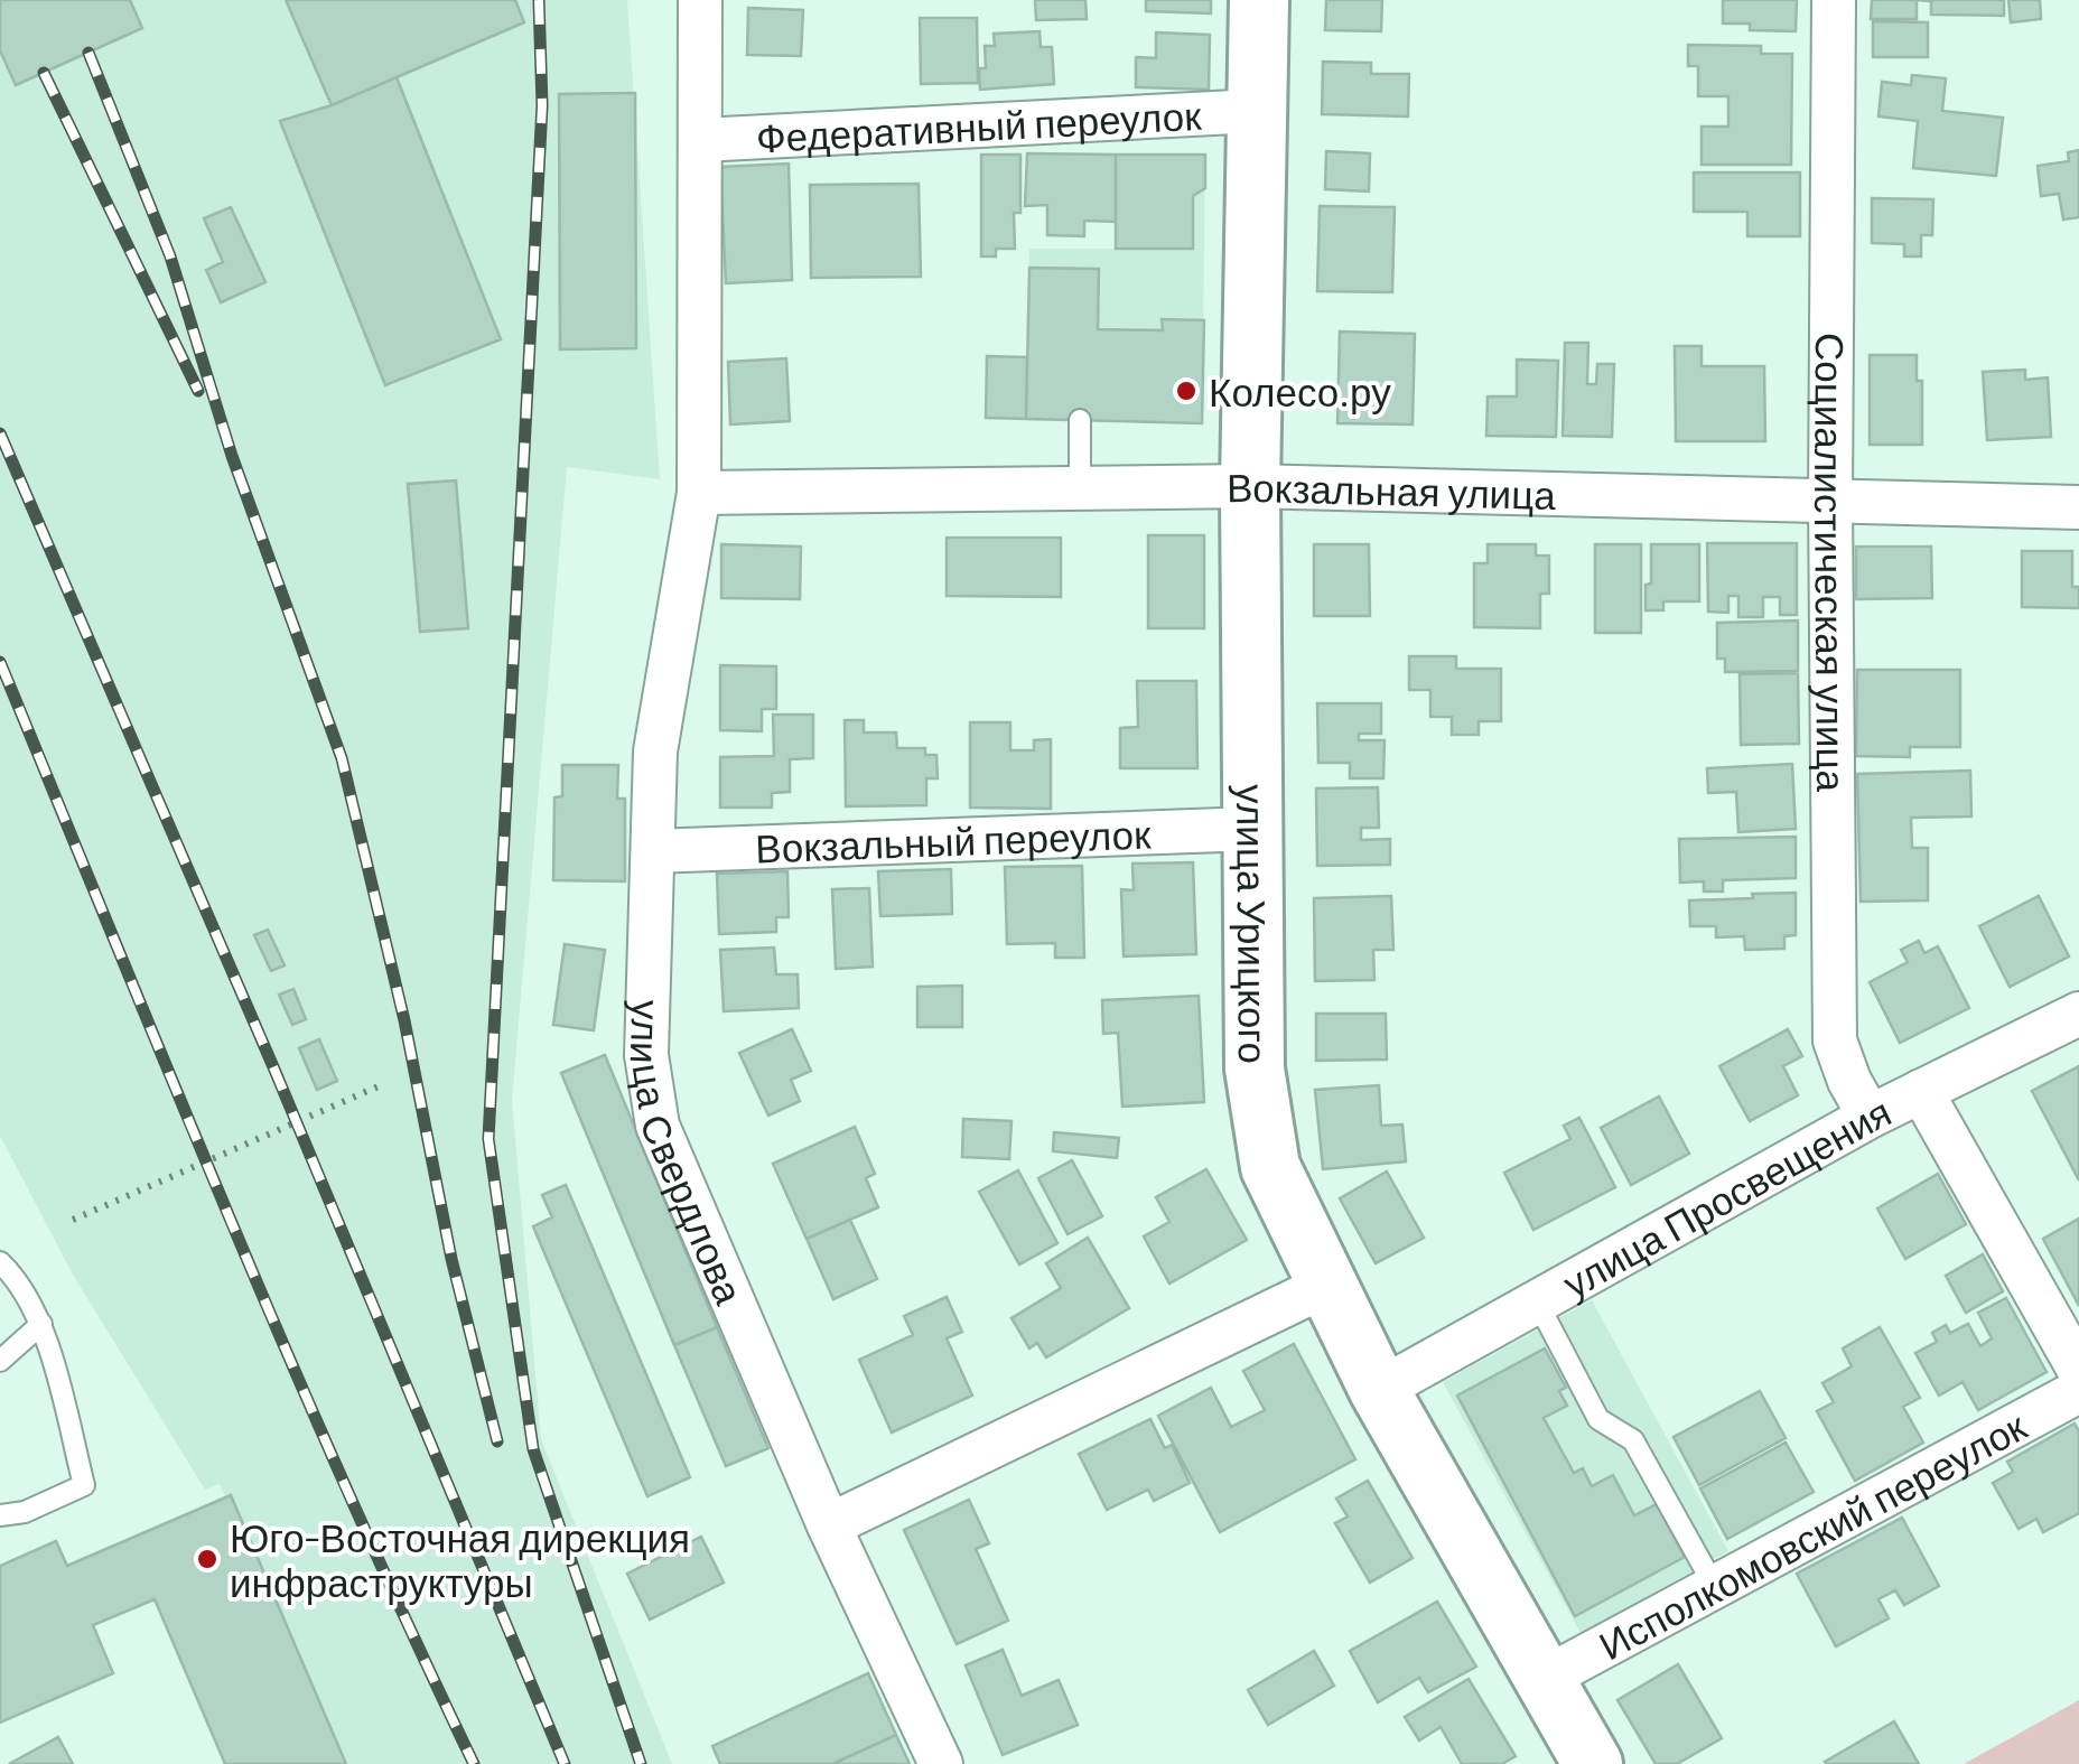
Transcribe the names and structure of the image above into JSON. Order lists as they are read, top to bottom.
{
  "streets": {
    "main road": ["улица Урицкого"],
    "street": [
      "Федеративный переулок",
      "Вокзальная улица",
      "Социалистическая улица",
      "Вокзальный переулок",
      "улица Свердлова",
      "улица Просвещения",
      "Исполкомовский переулок"
    ]
  },
  "crossings": [
    ["Федеративный переулок", "улица Урицкого"],
    ["Федеративный переулок", "улица Свердлова"],
    ["Вокзальная улица", "Социалистическая улица"],
    ["Вокзальная улица", "улица Урицкого"],
    ["Вокзальная улица", "улица Свердлова"],
    ["Социалистическая улица", "улица Просвещения"],
    ["Вокзальный переулок", "улица Урицкого"],
    ["Вокзальный переулок", "улица Свердлова"],
    ["улица Урицкого", "улица Просвещения"],
    ["улица Урицкого", "Исполкомовский переулок"]
  ],
  "places": ["Колесо.ру", "Юго-Восточная дирекция инфраструктуры"]
}
